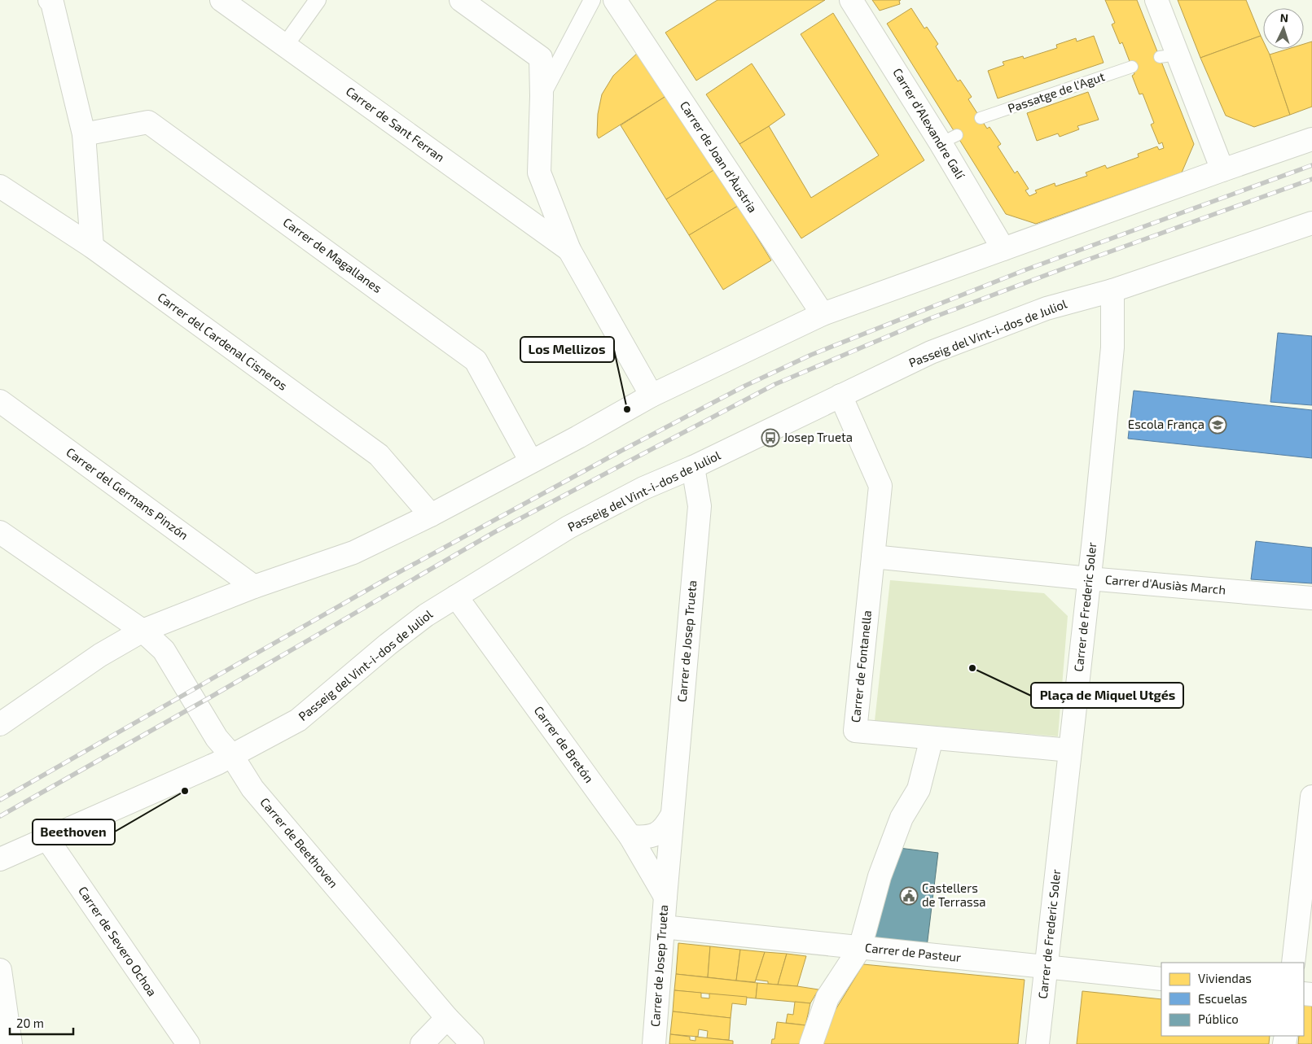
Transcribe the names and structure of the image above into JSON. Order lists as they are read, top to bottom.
{
  "streets": {
    "street": [
      "Carrer d'Alexandre Galí",
      "Carrer de Sant Ferran",
      "Carrer de Joan d'Àustria",
      "Carrer de Magallanes",
      "Passeig del Vint-i-dos de Juliol",
      "Carrer del Cardenal Cisneros",
      "Carrer del Germans Pinzón",
      "Carrer d'Ausiàs March",
      "Carrer de Frederic Soler",
      "Carrer de Josep Trueta",
      "Carrer de Fontanella",
      "Carrer de Bretón",
      "Carrer de Beethoven",
      "Carrer de Severo Ochoa",
      "Carrer de Pasteur"
    ],
    "lane": ["Passatge de l'Agut"]
  },
  "crossings": [
    ["Passeig del Vint-i-dos de Juliol", "Carrer de Frederic Soler"],
    ["Passeig del Vint-i-dos de Juliol", "Carrer de Josep Trueta"],
    ["Passeig del Vint-i-dos de Juliol", "Carrer de Fontanella"],
    ["Passeig del Vint-i-dos de Juliol", "Carrer de Bretón"],
    ["Passeig del Vint-i-dos de Juliol", "Carrer de Beethoven"],
    ["Passeig del Vint-i-dos de Juliol", "Carrer de Severo Ochoa"],
    ["Carrer d'Ausiàs March", "Carrer de Frederic Soler"],
    ["Carrer d'Ausiàs March", "Carrer de Fontanella"],
    ["Carrer de Frederic Soler", "Carrer de Fontanella"],
    ["Carrer de Frederic Soler", "Carrer de Pasteur"],
    ["Carrer de Josep Trueta", "Carrer de Bretón"],
    ["Carrer de Josep Trueta", "Carrer de Pasteur"]
  ],
  "places": {
    "other": ["Los Mellizos", "Plaça de Miquel Utgés", "Beethoven"],
    "school or university": ["Escola França"],
    "bus stop": ["Josep Trueta"],
    "public building": ["Castellers de Terrassa"]
  },
  "legend": ["Viviendas", "Escuelas", "Público"],
  "scale_bar": "20 m",
  "north": "top"
}
